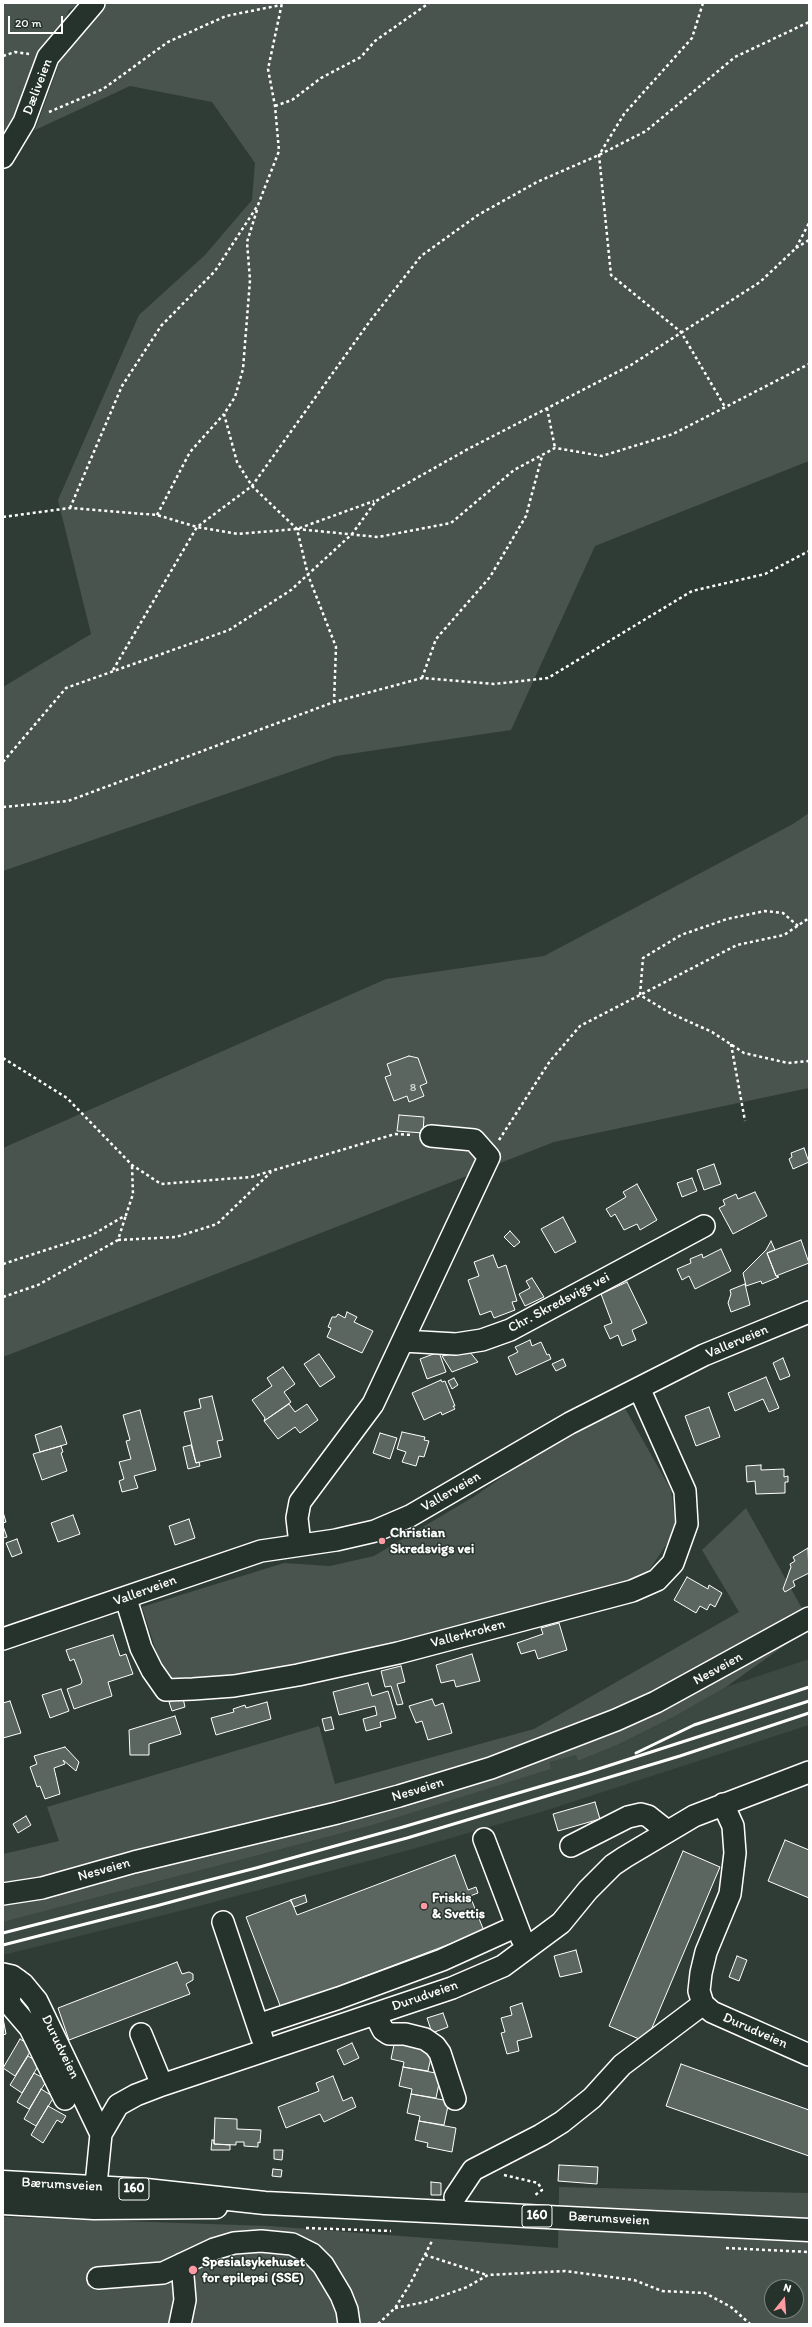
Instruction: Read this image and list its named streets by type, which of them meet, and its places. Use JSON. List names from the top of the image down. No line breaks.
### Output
{"streets":{"main road":["Bærumsveien","160"],"street":["Dæliveien","Chr. Skredsvigs vei","Vallerveien","Vallerkroken","Nesveien","Durudveien"]},"crossings":[["Vallerveien","Vallerkroken"],["Durudveien","Bærumsveien"]],"places":["Christian Skredsvigs vei","Friskis & Svettis","Spesialsykehuset for epilepsi (SSE)"],"house_numbers":["8"],"scale_bar":"20 m","north":"top"}
